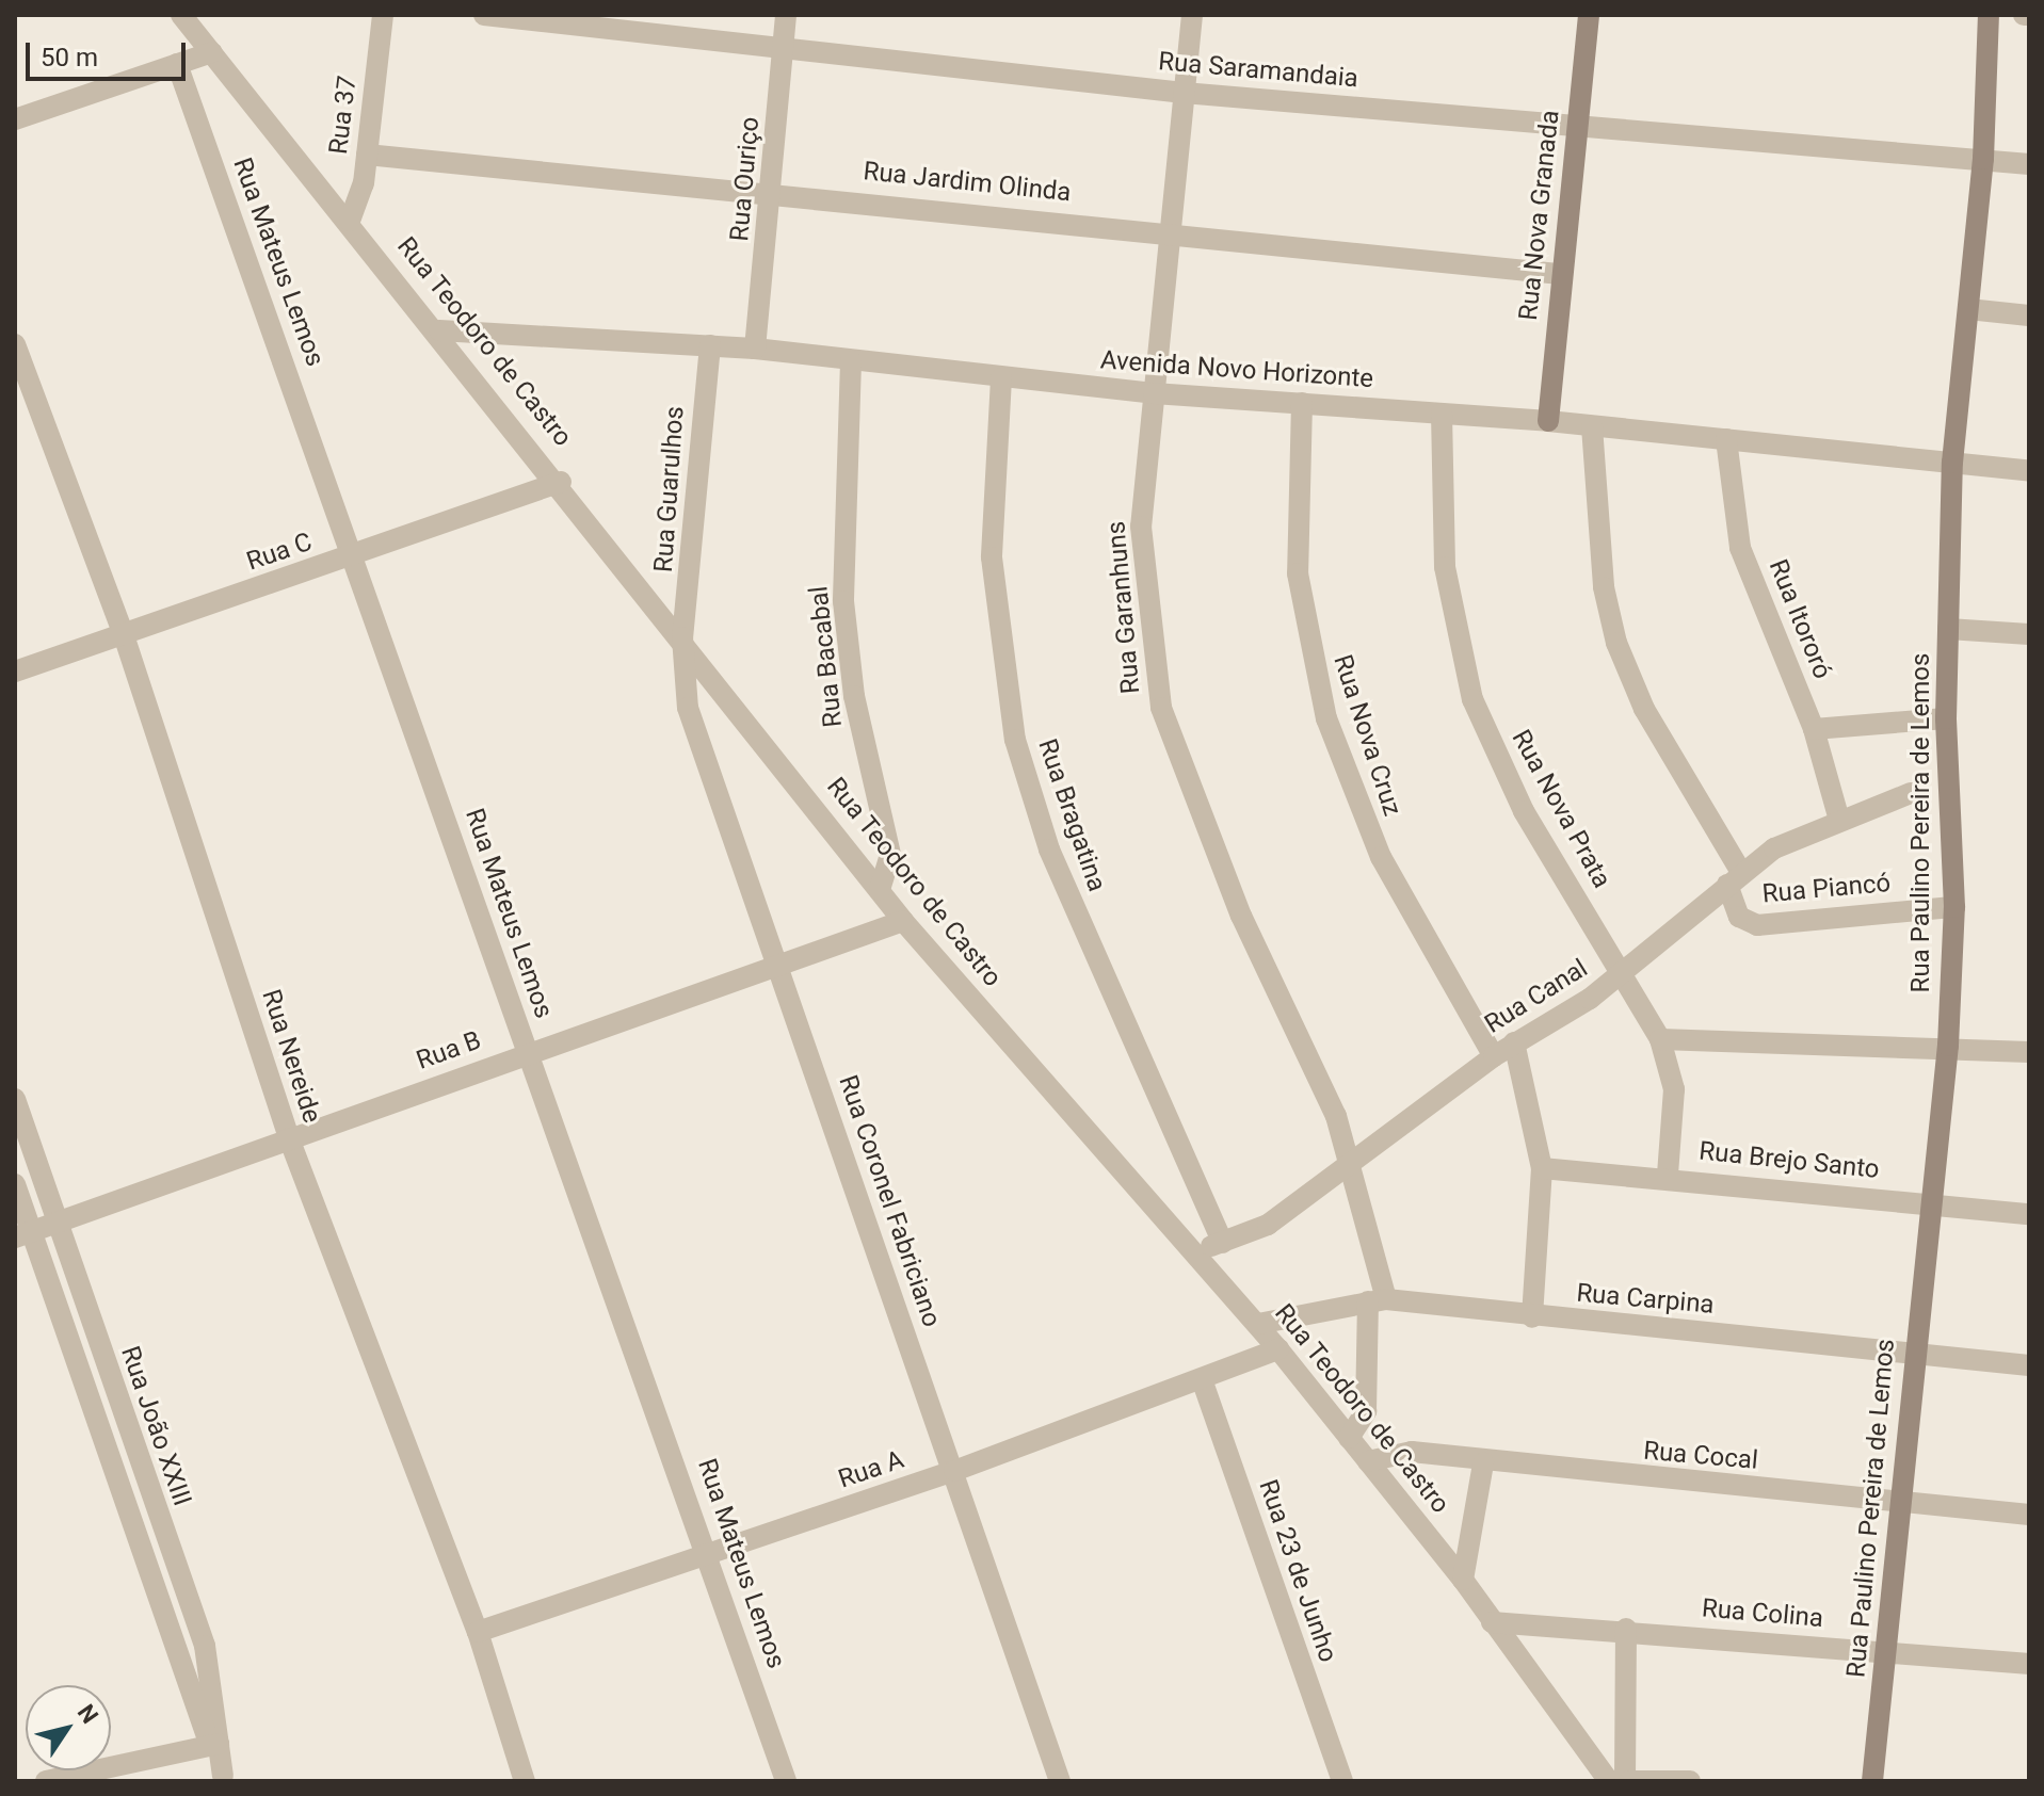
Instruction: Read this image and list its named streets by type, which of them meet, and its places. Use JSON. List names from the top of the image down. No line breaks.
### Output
{"streets":{"street":["Rua Saramandaia","Rua 37","Rua Ouriço","Rua Jardim Olinda","Rua Nova Granada","Rua Mateus Lemos","Rua Teodoro de Castro","Avenida Novo Horizonte","Rua Guarulhos","Rua C","Rua Garanhuns","Rua Itororó","Rua Bacabal","Rua Nova Cruz","Rua Nova Prata","Rua Bragatina","Rua Paulino Pereira de Lemos","Rua Piancó","Rua Canal","Rua B","Rua Nereide","Rua Brejo Santo","Rua Coronel Fabriciano","Rua Carpina","Rua João XXIII","Rua Cocal","Rua A","Rua 23 de Junho","Rua Colina"]},"crossings":[["Rua Saramandaia","Rua Ouriço"],["Rua Saramandaia","Rua Nova Granada"],["Rua Saramandaia","Rua Garanhuns"],["Rua Saramandaia","Rua Paulino Pereira de Lemos"],["Rua 37","Rua Jardim Olinda"],["Rua 37","Rua Teodoro de Castro"],["Rua Ouriço","Rua Jardim Olinda"],["Rua Ouriço","Avenida Novo Horizonte"],["Rua Jardim Olinda","Rua Nova Granada"],["Rua Jardim Olinda","Rua Garanhuns"],["Rua Nova Granada","Avenida Novo Horizonte"],["Rua Mateus Lemos","Rua C"],["Rua Mateus Lemos","Rua B"],["Rua Mateus Lemos","Rua A"],["Rua Teodoro de Castro","Avenida Novo Horizonte"],["Rua Teodoro de Castro","Rua Guarulhos"],["Rua Teodoro de Castro","Rua C"],["Rua Teodoro de Castro","Rua Garanhuns"],["Rua Teodoro de Castro","Rua Bacabal"],["Rua Teodoro de Castro","Rua Canal"],["Rua Teodoro de Castro","Rua B"],["Rua Teodoro de Castro","Rua Coronel Fabriciano"],["Rua Teodoro de Castro","Rua Carpina"],["Rua Teodoro de Castro","Rua Cocal"],["Rua Teodoro de Castro","Rua A"],["Rua Teodoro de Castro","Rua Colina"],["Avenida Novo Horizonte","Rua Guarulhos"],["Avenida Novo Horizonte","Rua Garanhuns"],["Avenida Novo Horizonte","Rua Itororó"],["Avenida Novo Horizonte","Rua Bacabal"],["Avenida Novo Horizonte","Rua Nova Cruz"],["Avenida Novo Horizonte","Rua Nova Prata"],["Avenida Novo Horizonte","Rua Bragatina"],["Avenida Novo Horizonte","Rua Paulino Pereira de Lemos"],["Rua Guarulhos","Rua Coronel Fabriciano"],["Rua C","Rua Nereide"],["Rua Garanhuns","Rua Canal"],["Rua Garanhuns","Rua Carpina"],["Rua Itororó","Rua Canal"],["Rua Nova Cruz","Rua Canal"],["Rua Nova Prata","Rua Canal"],["Rua Nova Prata","Rua Brejo Santo"],["Rua Bragatina","Rua Canal"],["Rua Paulino Pereira de Lemos","Rua Piancó"],["Rua Paulino Pereira de Lemos","Rua Brejo Santo"],["Rua Paulino Pereira de Lemos","Rua Carpina"],["Rua Paulino Pereira de Lemos","Rua Cocal"],["Rua Paulino Pereira de Lemos","Rua Colina"],["Rua Piancó","Rua Canal"],["Rua B","Rua Nereide"],["Rua B","Rua Coronel Fabriciano"],["Rua B","Rua João XXIII"],["Rua Nereide","Rua A"],["Rua Coronel Fabriciano","Rua A"],["Rua A","Rua 23 de Junho"]],"scale_bar":"50 m","north":"top right"}
